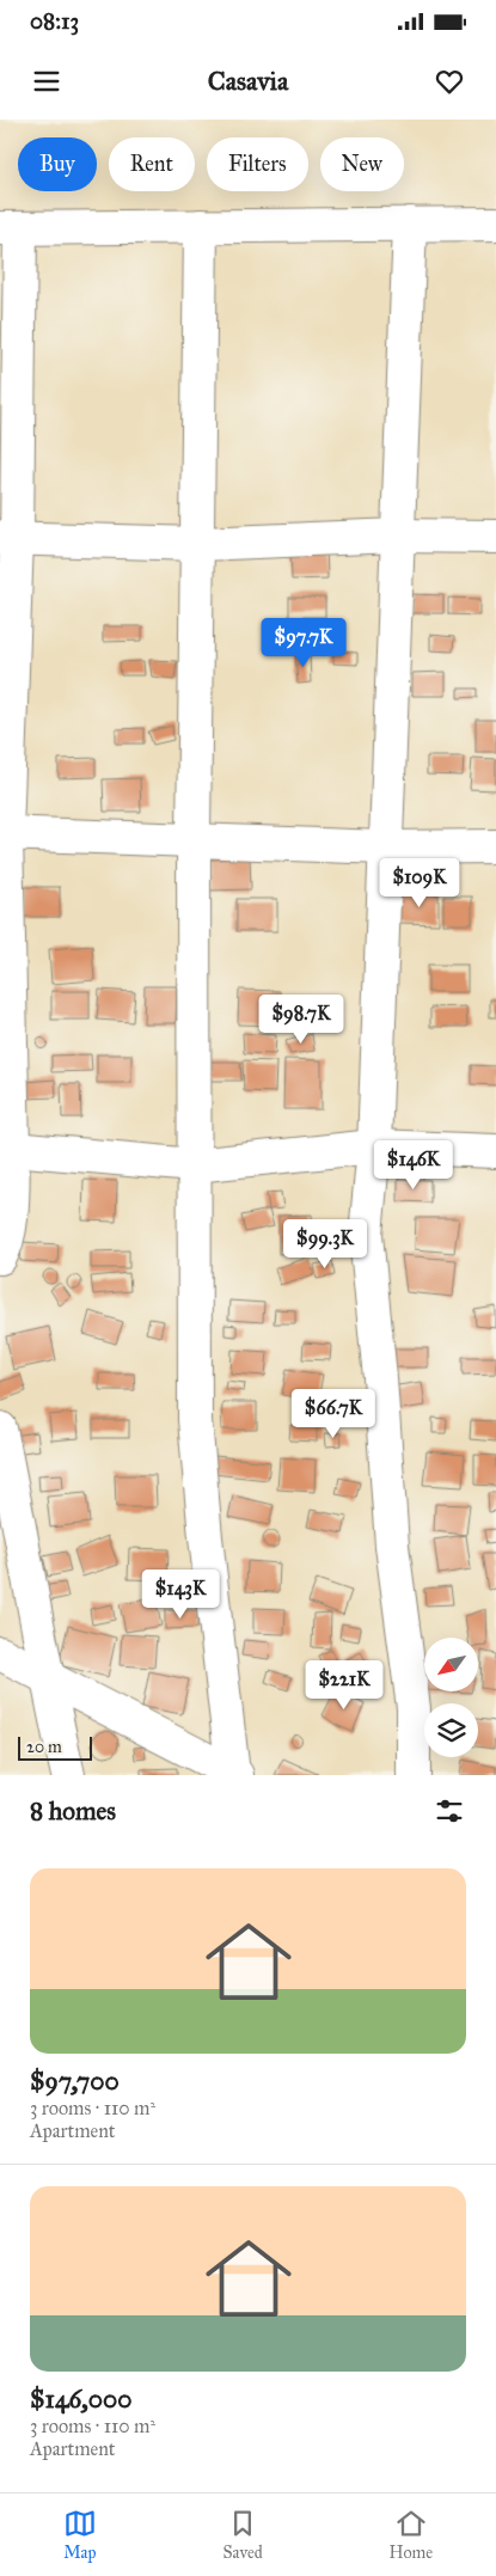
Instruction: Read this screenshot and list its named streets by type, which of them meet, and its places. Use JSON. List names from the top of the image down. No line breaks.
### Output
{"scale_bar":"20 m","north":"bottom left","page":{"status":"08:13","header":"Casavia","chip":["Buy","Rent","Filters","New"],"price":["$97.7K","$109K","$98.7K","$146K","$99.3K","$66.7K","$143K","$221K"],"scale":"20 m","heading":"8 homes","list":[{"name":"$97,700","note":"3 rooms · 110 m² · Apartment"},{"name":"$146,000","note":"3 rooms · 110 m² · Apartment"}],"tabs":["Map","Saved","Home"]}}
